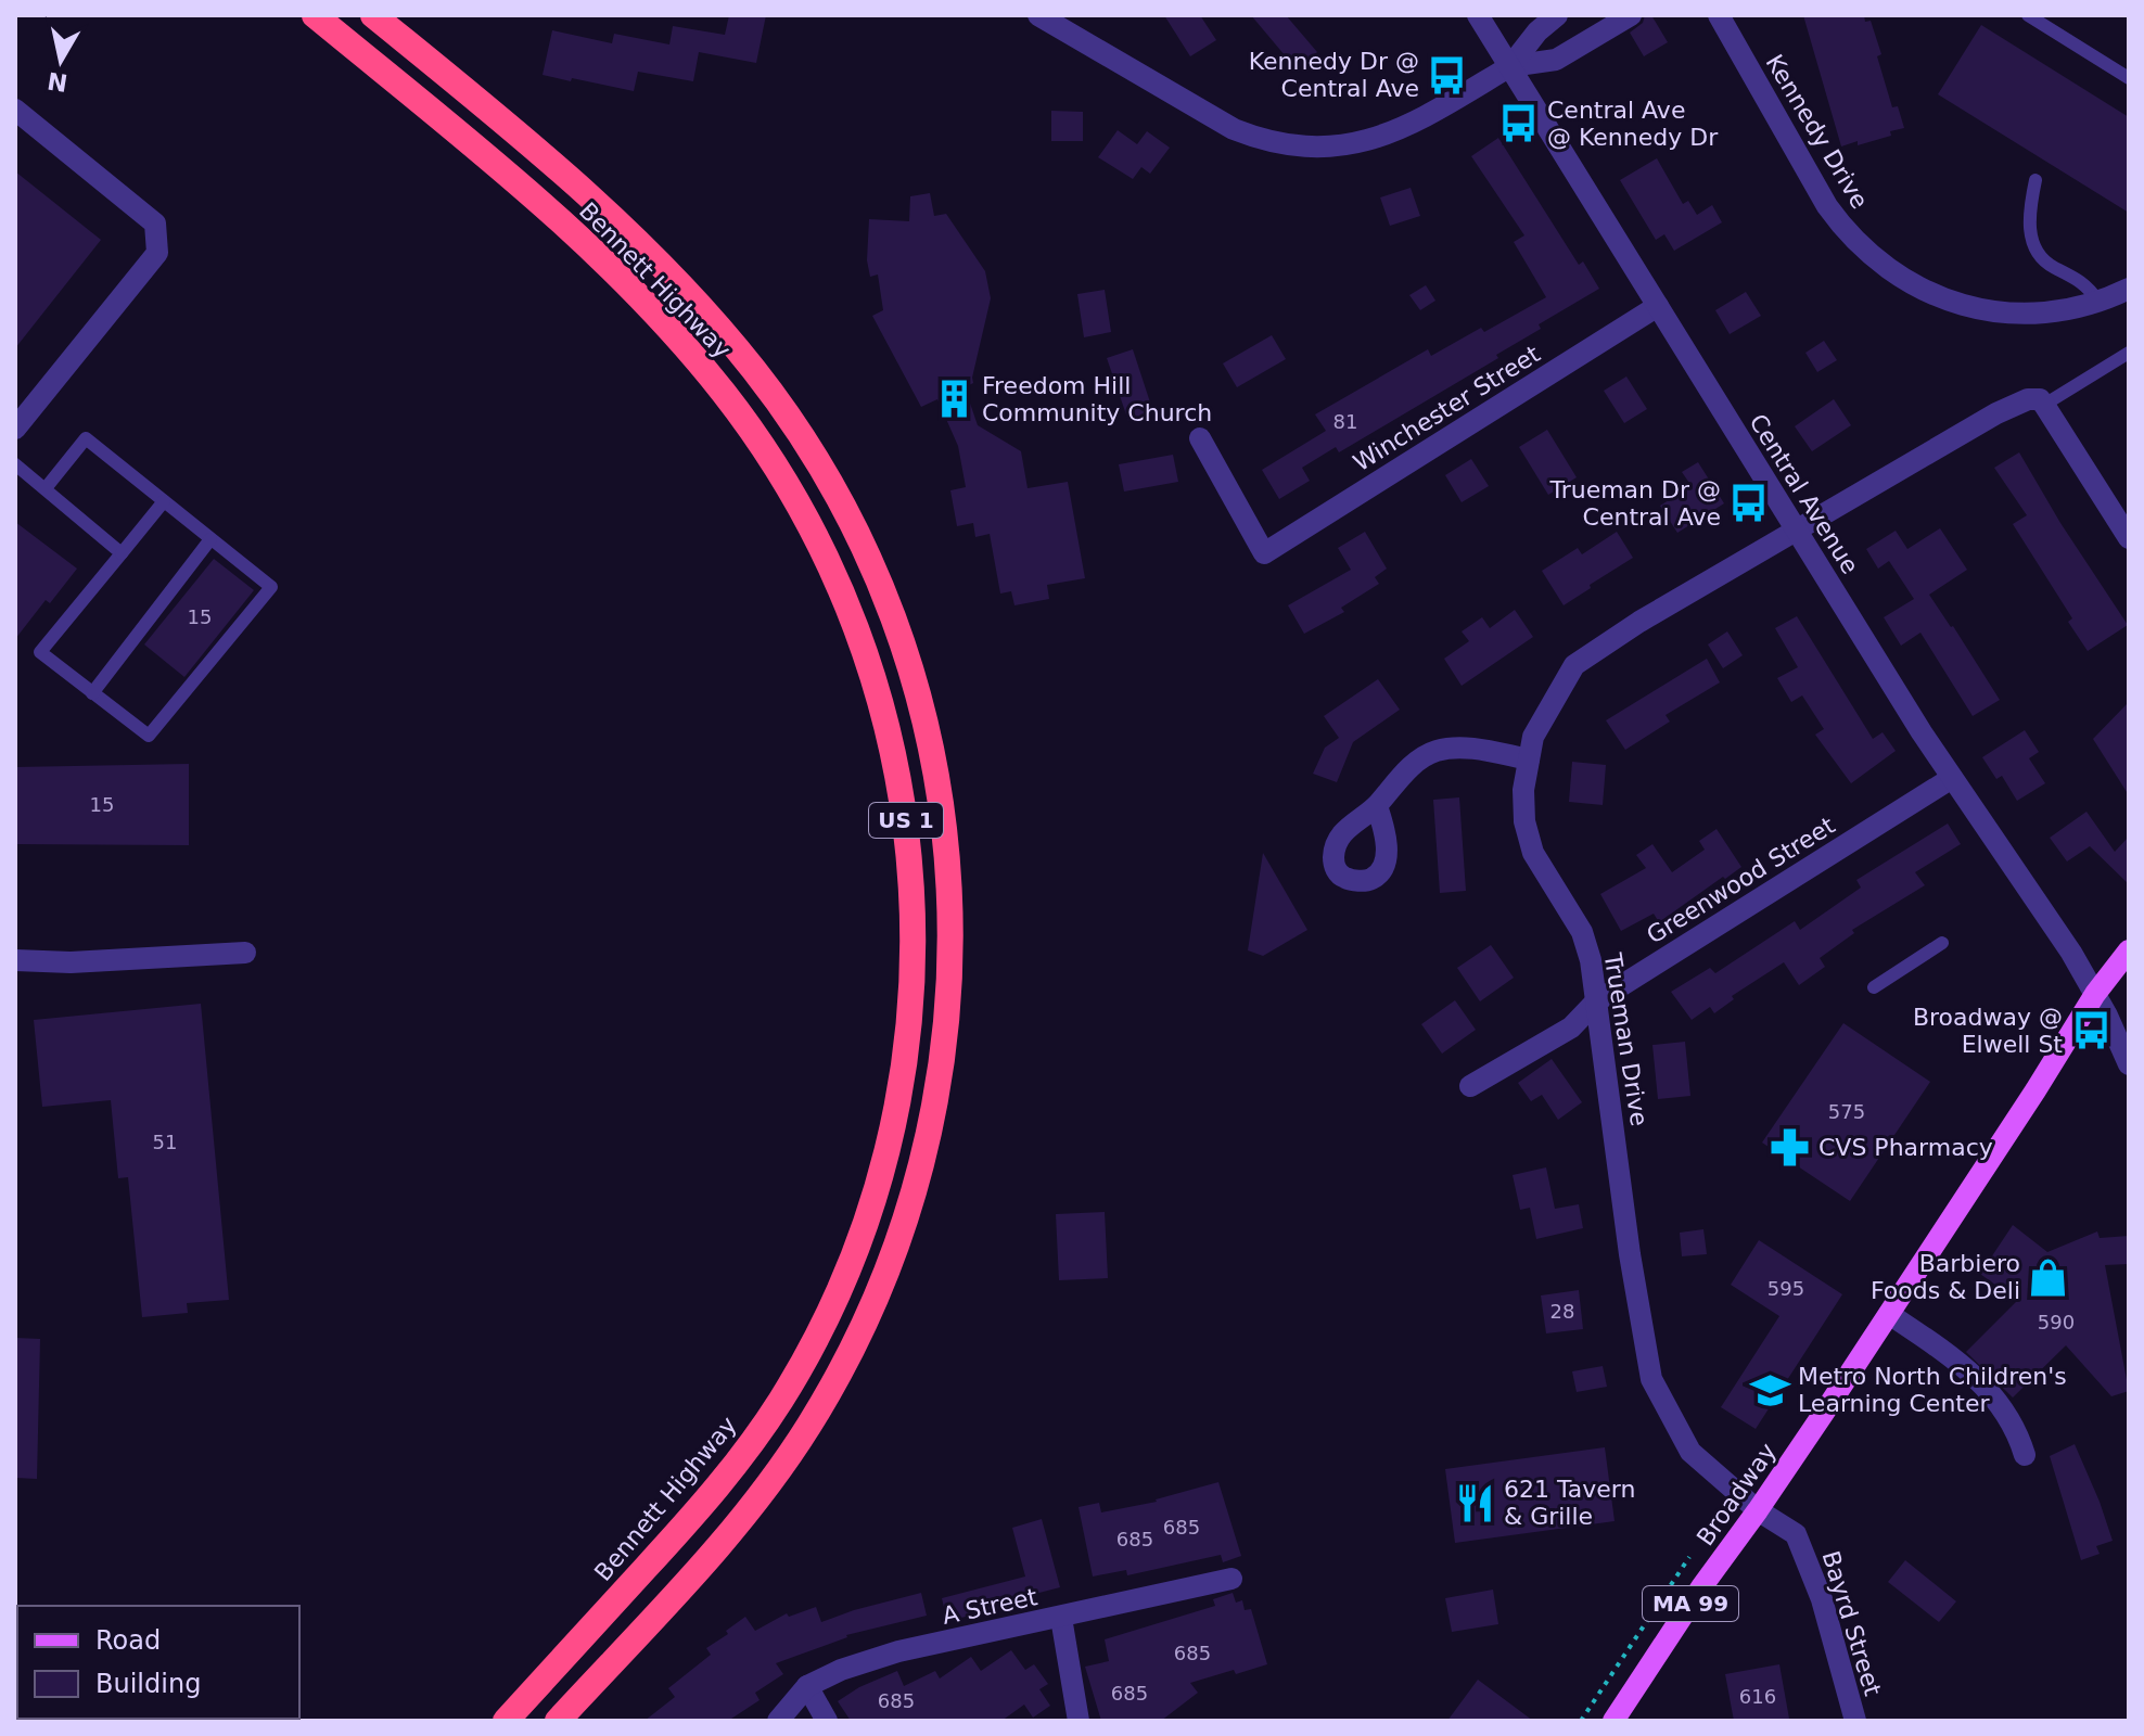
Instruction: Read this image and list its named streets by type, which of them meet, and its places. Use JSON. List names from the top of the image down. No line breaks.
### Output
{"streets":{"highway":["Bennett Highway","US 1"],"main road":["Broadway","MA 99"],"street":["Kennedy Drive","Winchester Street","Central Avenue","Greenwood Street","Trueman Drive","A Street","Bayrd Street"]},"crossings":[["Winchester Street","Central Avenue"],["Central Avenue","Greenwood Street"],["Central Avenue","Trueman Drive"],["Central Avenue","Broadway"],["Greenwood Street","Trueman Drive"],["Trueman Drive","Broadway"],["Trueman Drive","Bayrd Street"],["Broadway","Bayrd Street"]],"places":{"bus stop":["Kennedy Dr @ Central Ave","Central Ave @ Kennedy Dr","Trueman Dr @ Central Ave","Broadway @ Elwell St"],"building":["Freedom Hill Community Church"],"pharmacy":["CVS Pharmacy"],"shop":["Barbiero Foods & Deli"],"school or university":["Metro North Children's Learning Center"],"restaurant":["621 Tavern & Grille"]},"house_numbers":["81","15","15","575","51","595","28","590","685","685","685","685","616","685"],"legend":["Road","Building"],"north":"bottom"}
